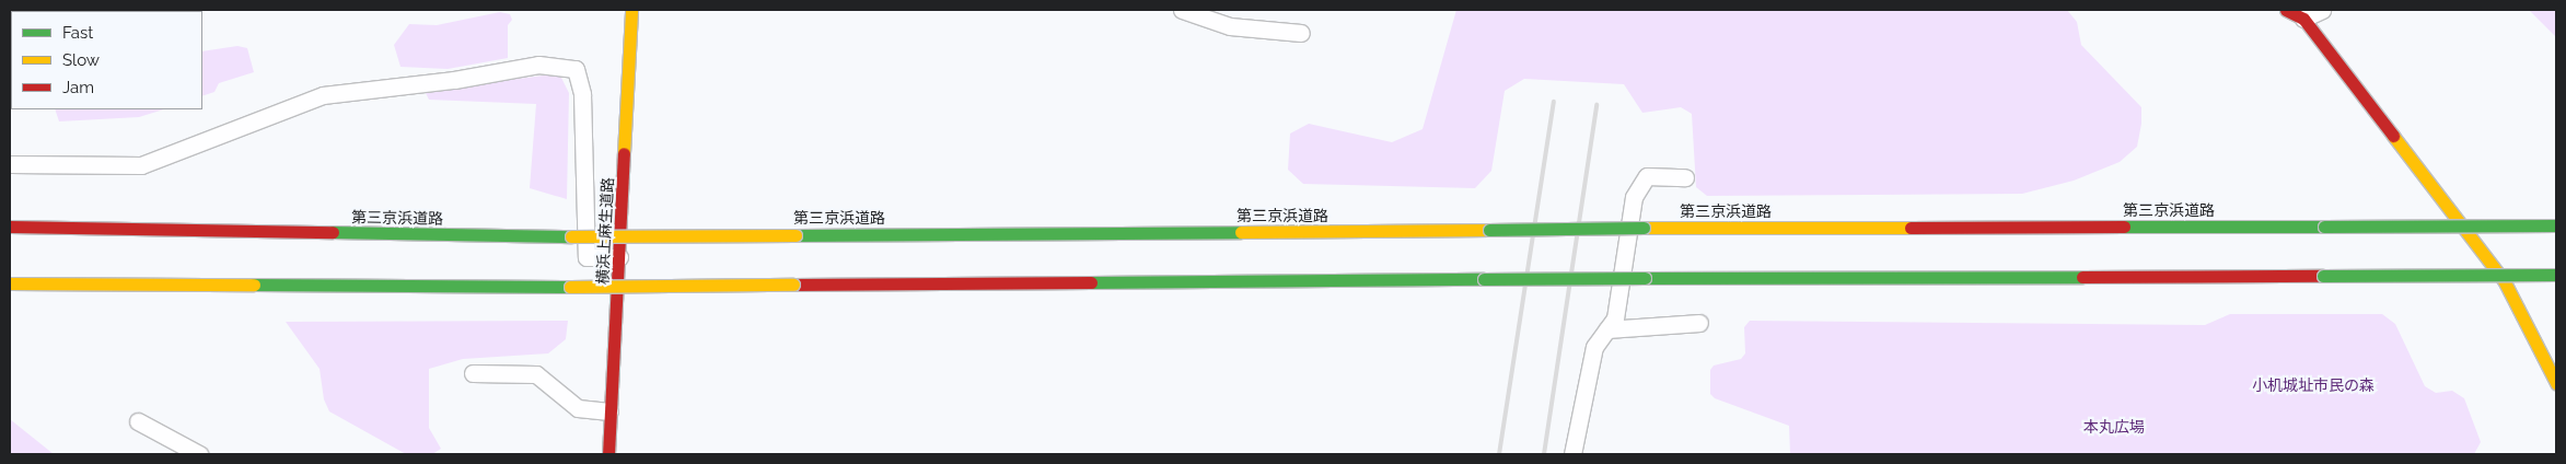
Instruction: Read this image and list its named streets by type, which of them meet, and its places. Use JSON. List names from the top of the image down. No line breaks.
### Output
{"streets":{"main road":["第三京浜道路","横浜上麻生道路"]},"parks":["小机城址市民の森","本丸広場"],"legend":["Fast","Slow","Jam"]}
